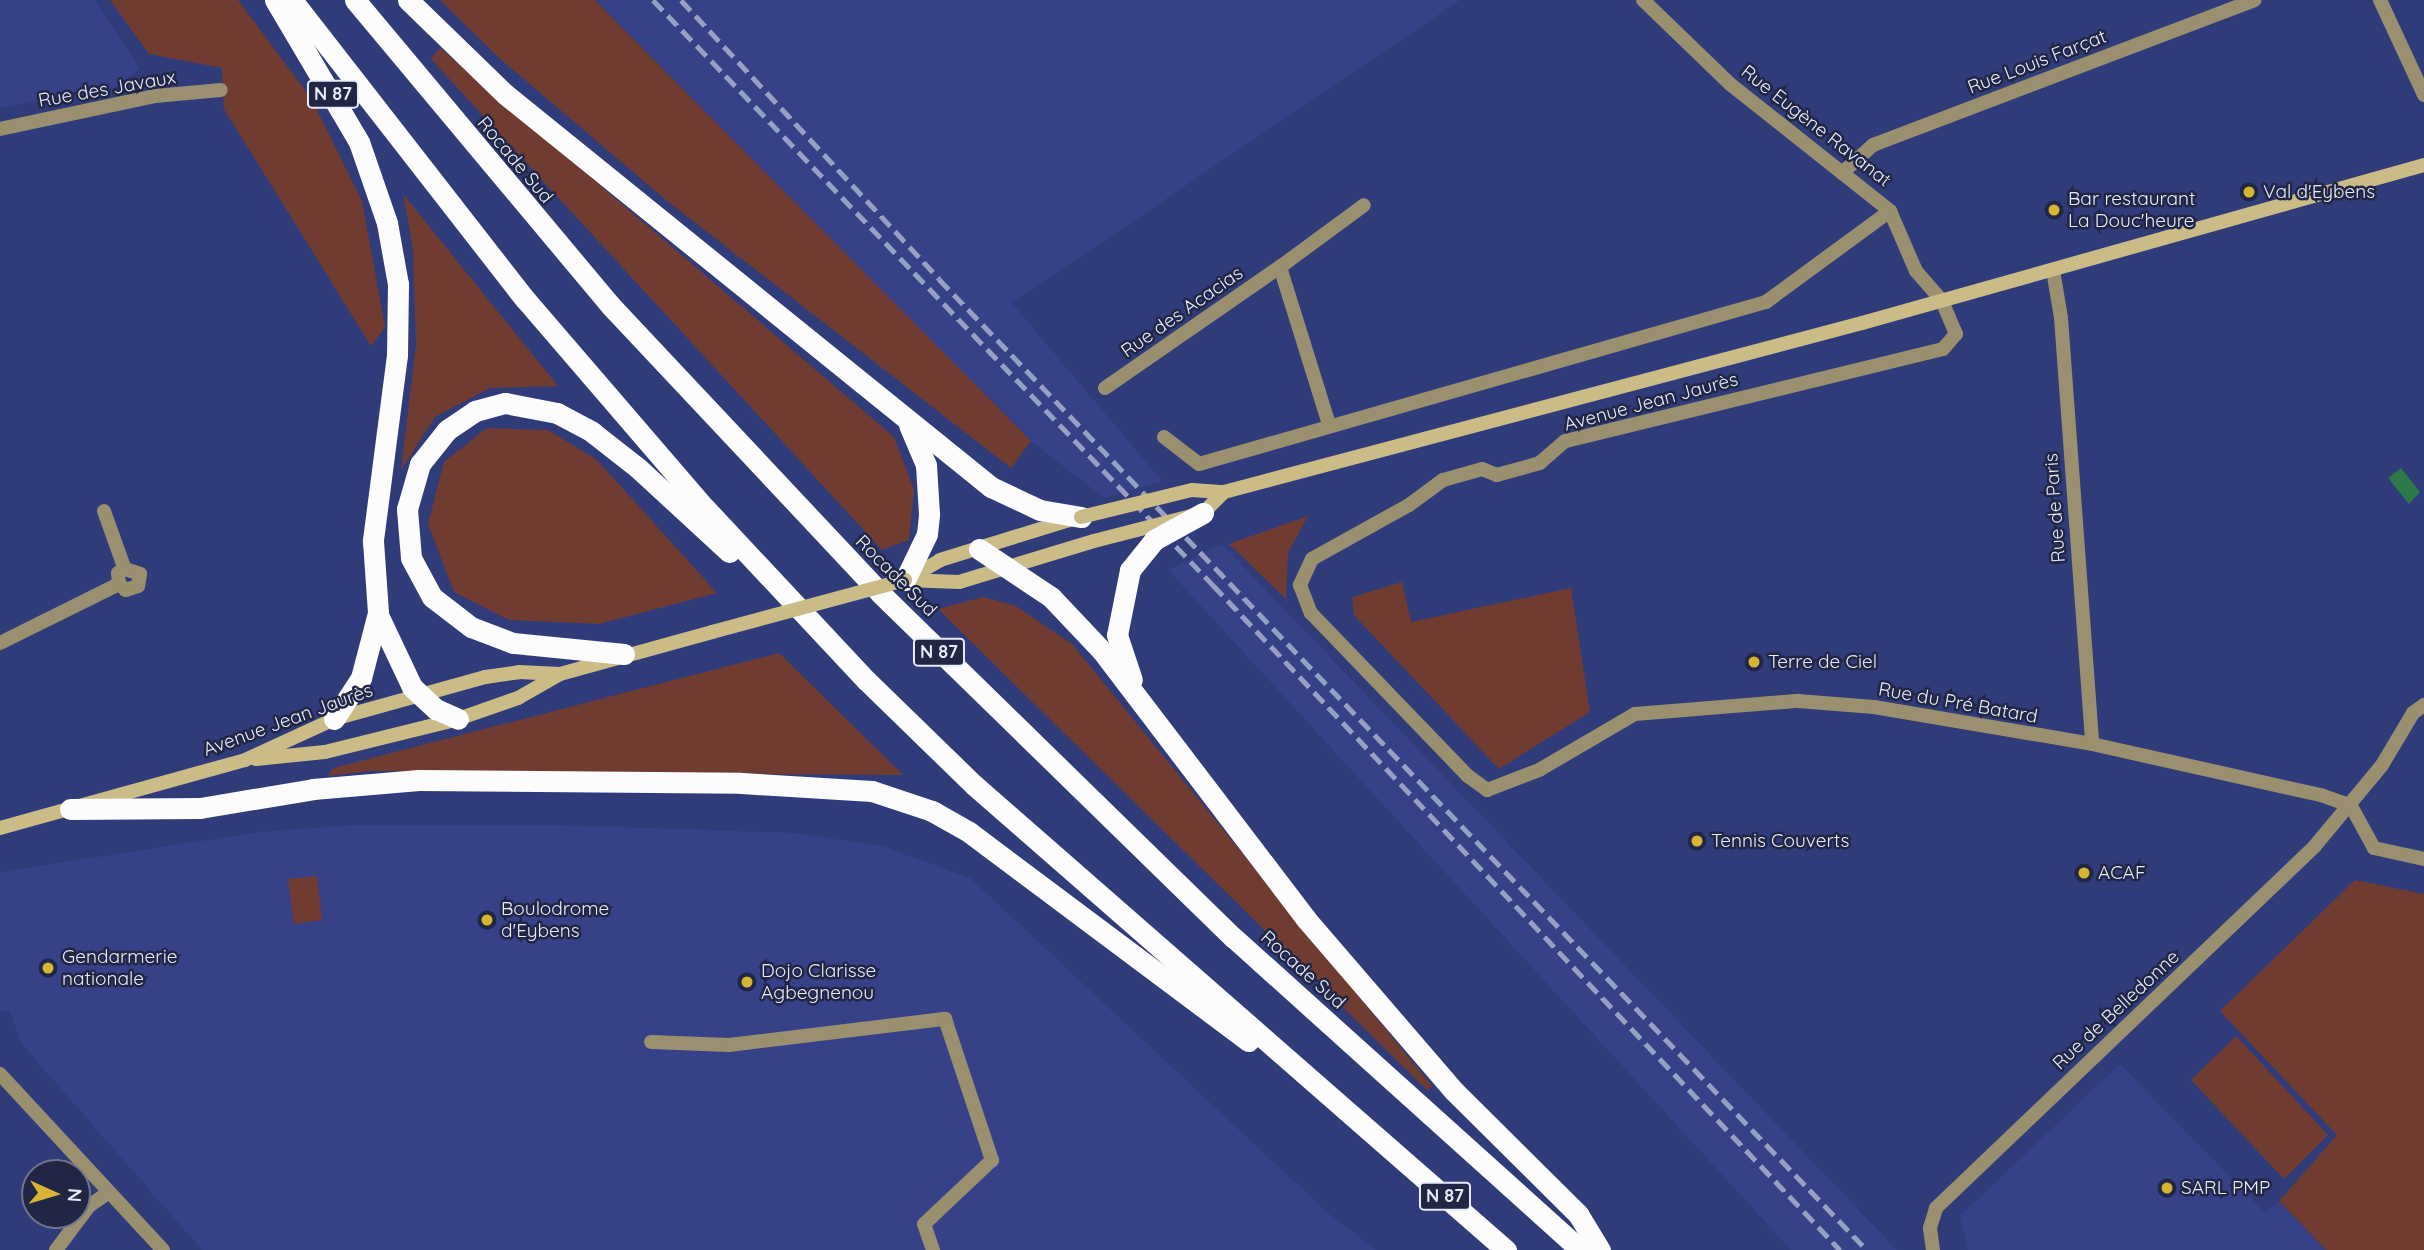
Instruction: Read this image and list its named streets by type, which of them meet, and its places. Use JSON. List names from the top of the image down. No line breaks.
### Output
{"streets":{"highway":["N 87","Rocade Sud"],"main road":["Avenue Jean Jaurès"],"street":["Rue Louis Farçat","Rue des Javaux","Rue Eugène Ravanat","Rue des Acacias","Rue de Paris","Rue du Pré Batard","Rue de Belledonne"]},"crossings":[["Rue Louis Farçat","Rue Eugène Ravanat"],["Rue Eugène Ravanat","Avenue Jean Jaurès"],["Avenue Jean Jaurès","Rue de Paris"],["Avenue Jean Jaurès","Rue du Pré Batard"],["Rue de Paris","Rue du Pré Batard"],["Rue du Pré Batard","Rue de Belledonne"]],"places":["Val d'Eybens","Bar restaurant La Douc'heure","Terre de Ciel","Tennis Couverts","ACAF","Boulodrome d'Eybens","Gendarmerie nationale","Dojo Clarisse Agbegnenou","SARL PMP"],"north":"right"}
